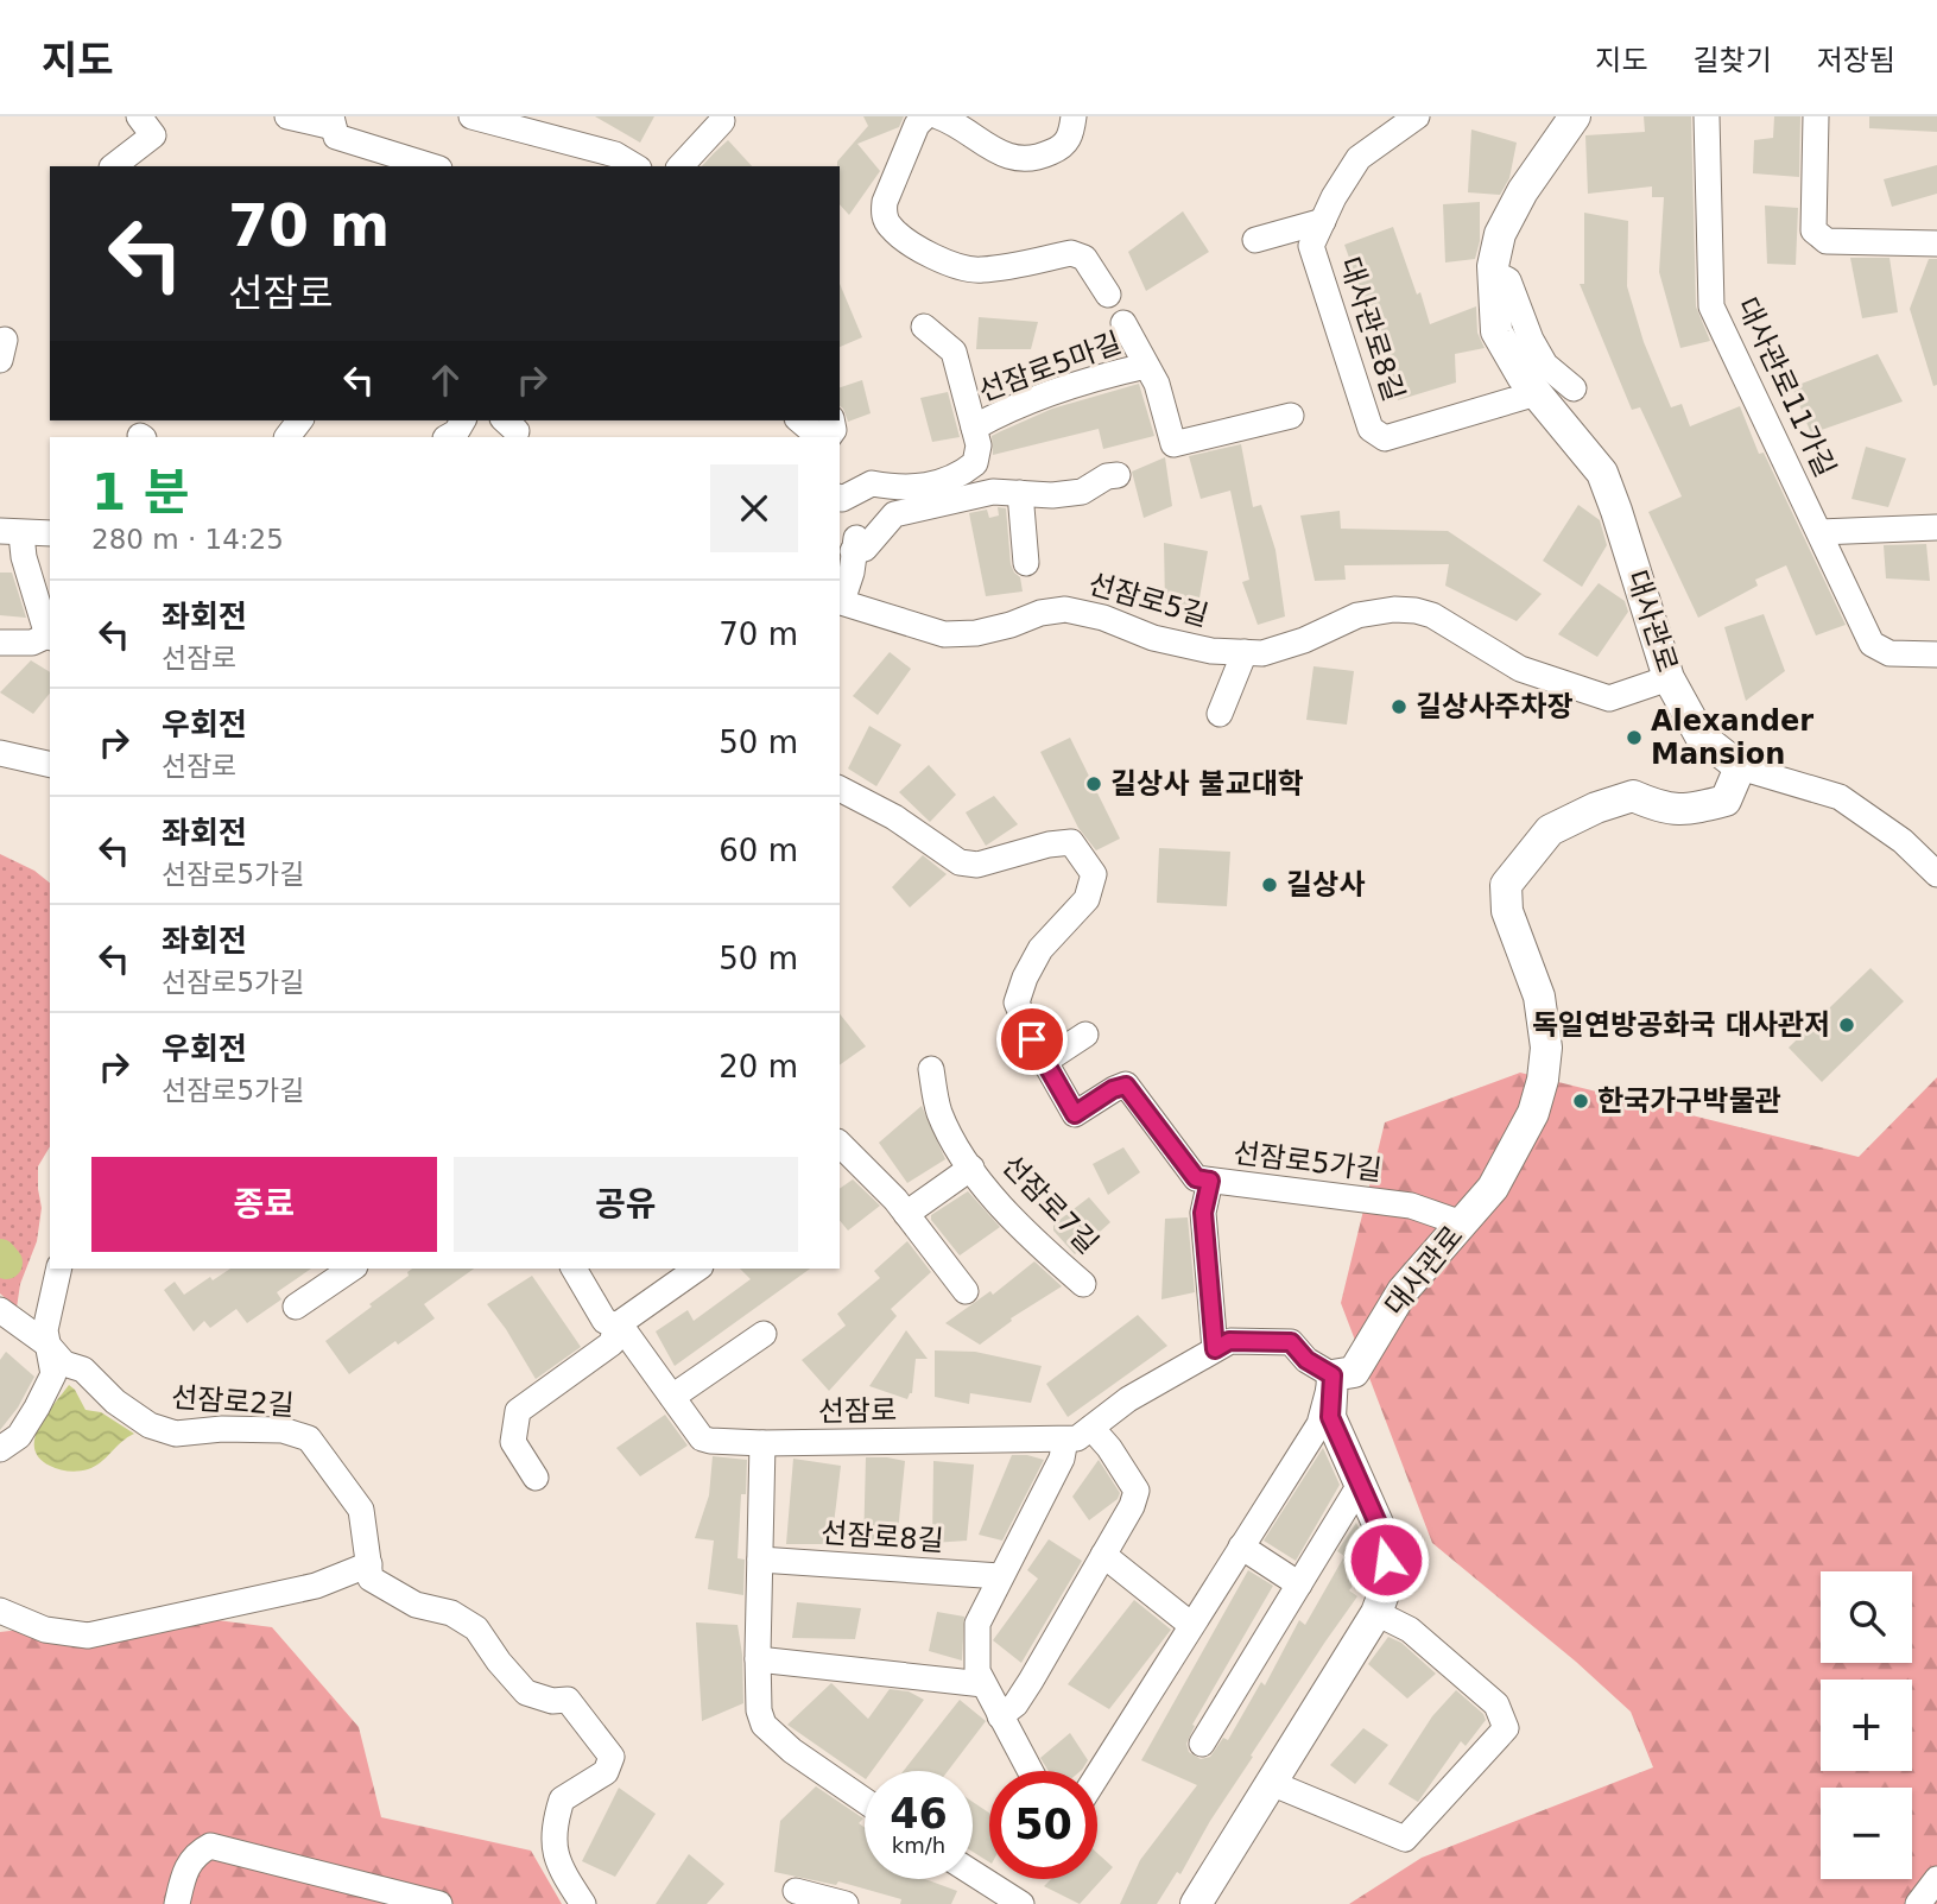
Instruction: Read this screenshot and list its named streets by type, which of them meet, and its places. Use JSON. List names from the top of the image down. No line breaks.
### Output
{"streets":{"main road":["대사관로"],"street":["대사관로8길","선잠로5마길","대사관로11가길","선잠로5길","선잠로5가길","선잠로7길","선잠로2길","선잠로","선잠로8길"]},"crossings":[["대사관로8길","대사관로"],["선잠로5길","대사관로"],["대사관로","선잠로5가길"],["대사관로","선잠로"]],"places":["길상사주차장","Alexander Mansion","길상사 불교대학","길상사","독일연방공화국 대사관저","한국가구박물관"],"page":{"header":"지도","nav":["지도","길찾기","저장됨"],"turn":["70 m","선잠로"],"heading":["1 분","280 m · 14:25"],"list":[{"name":"좌회전","note":"선잠로","value":"70 m"},{"name":"우회전","note":"선잠로","value":"50 m"},{"name":"좌회전","note":"선잠로5가길","value":"60 m"},{"name":"좌회전","note":"선잠로5가길","value":"50 m"},{"name":"우회전","note":"선잠로5가길","value":"20 m"}],"buttons":["종료","공유"],"map_buttons":["+","−"],"speed":"46 km/h","limit":"50"}}
